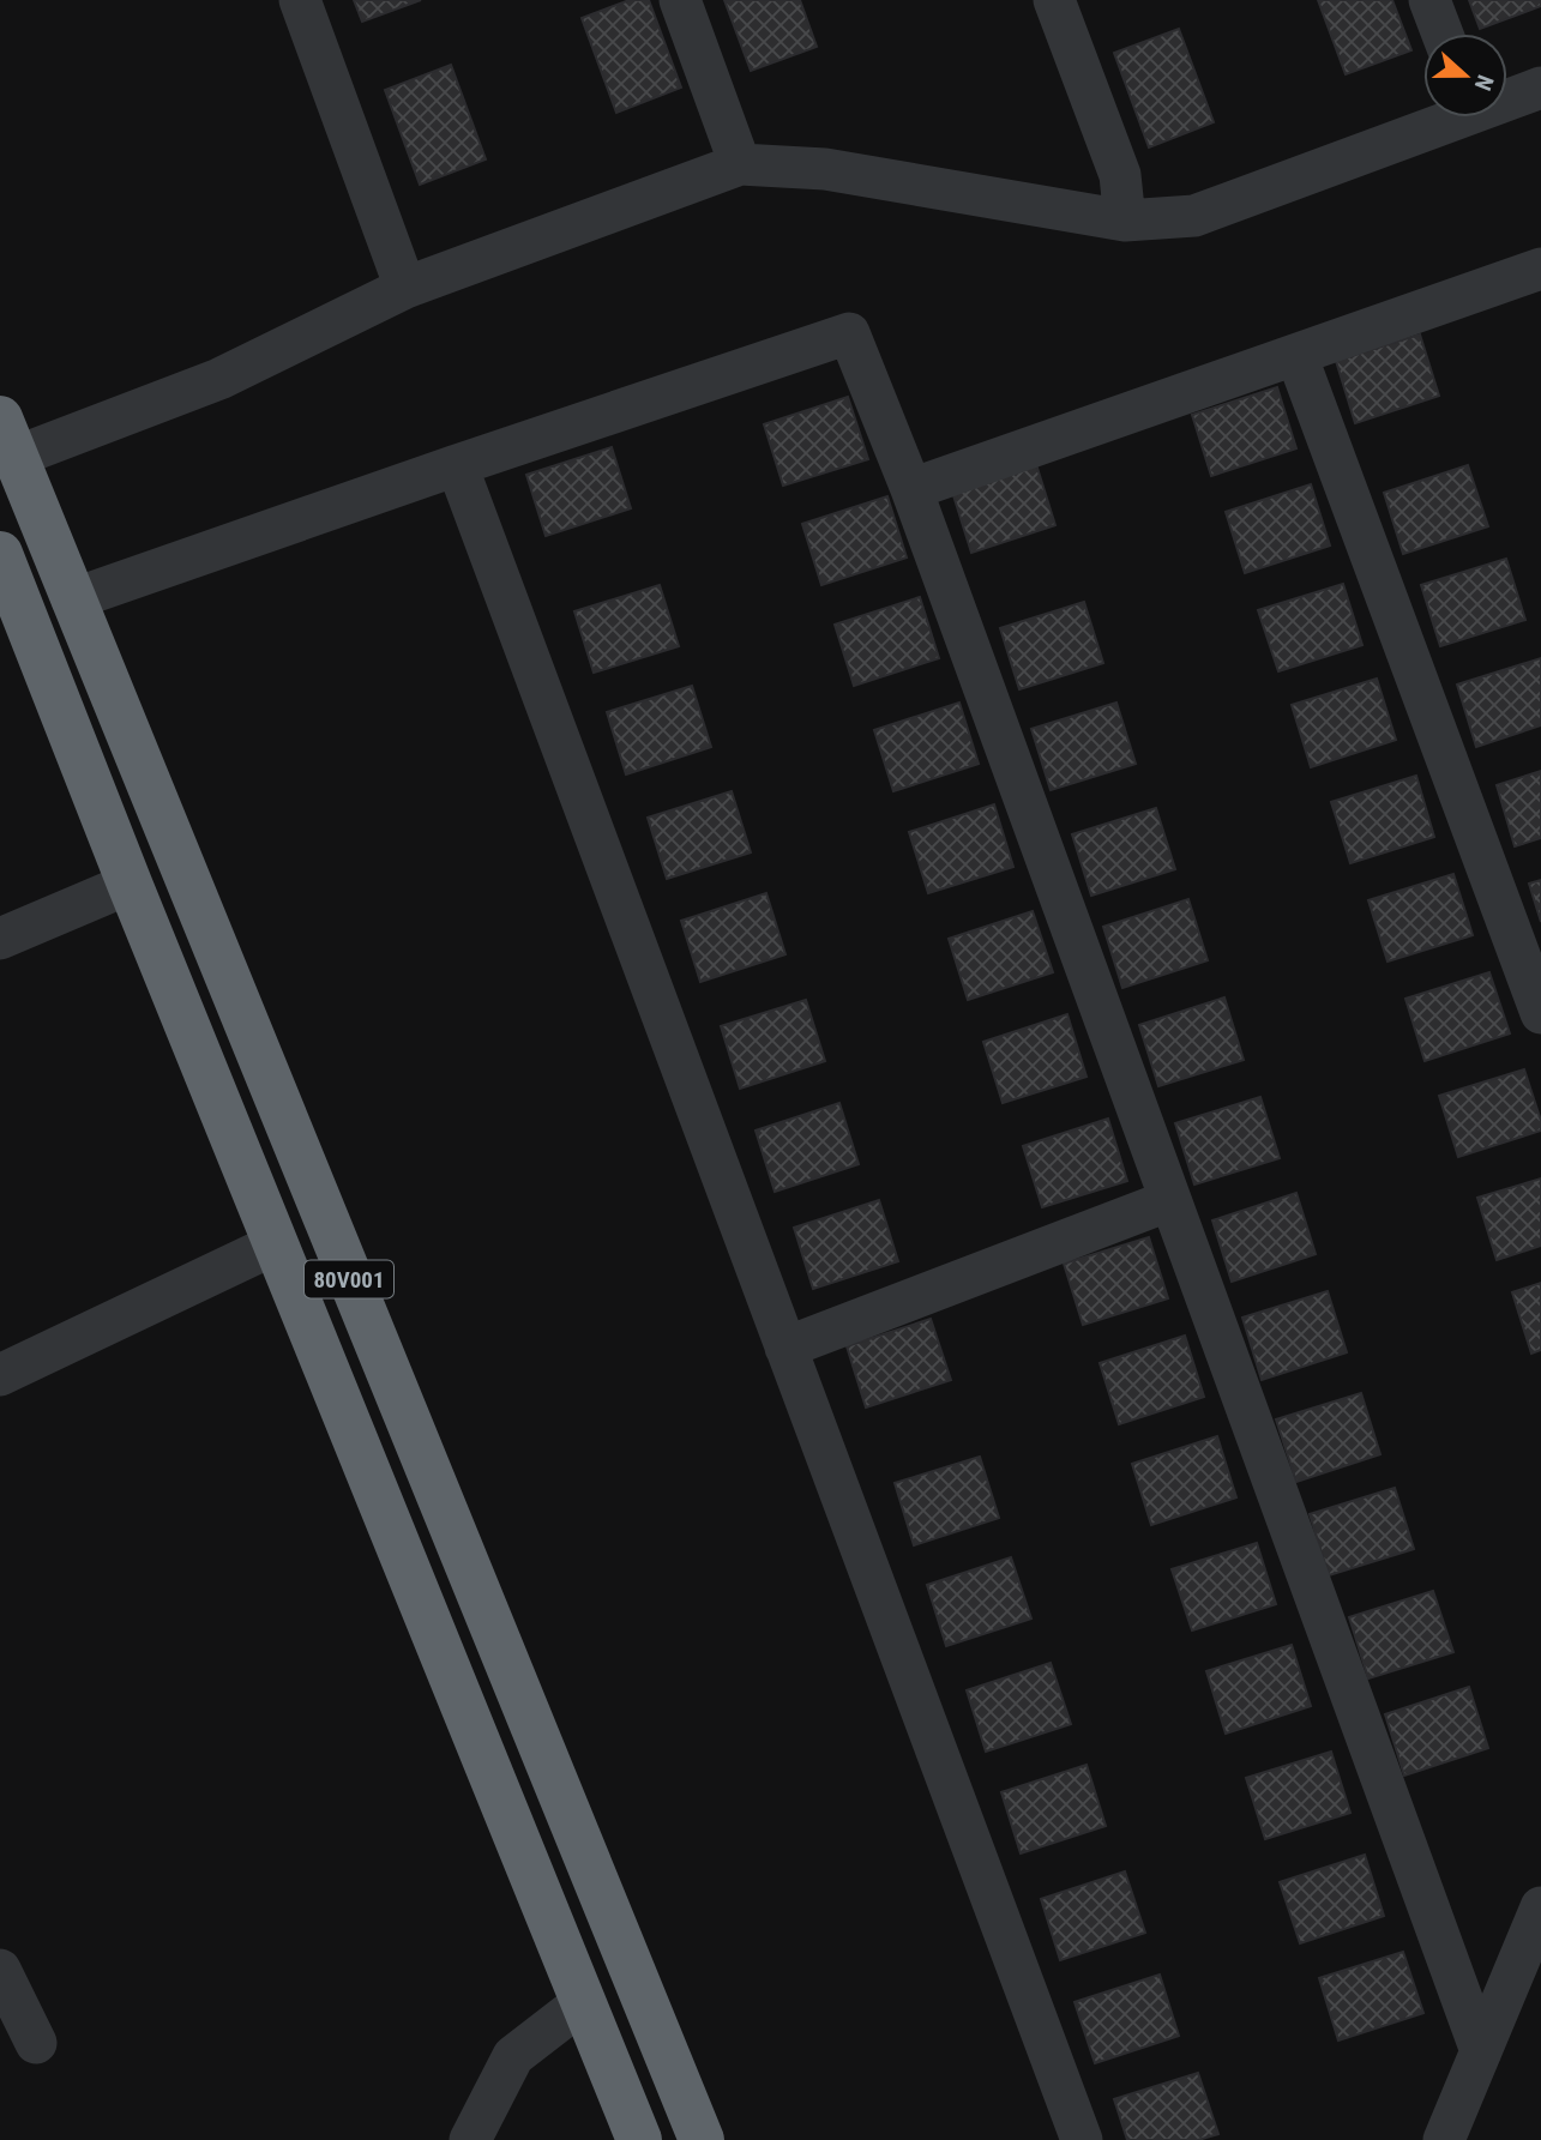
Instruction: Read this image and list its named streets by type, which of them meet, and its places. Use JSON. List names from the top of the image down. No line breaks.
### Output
{"streets":{"highway":["80V001"]},"north":"right"}
